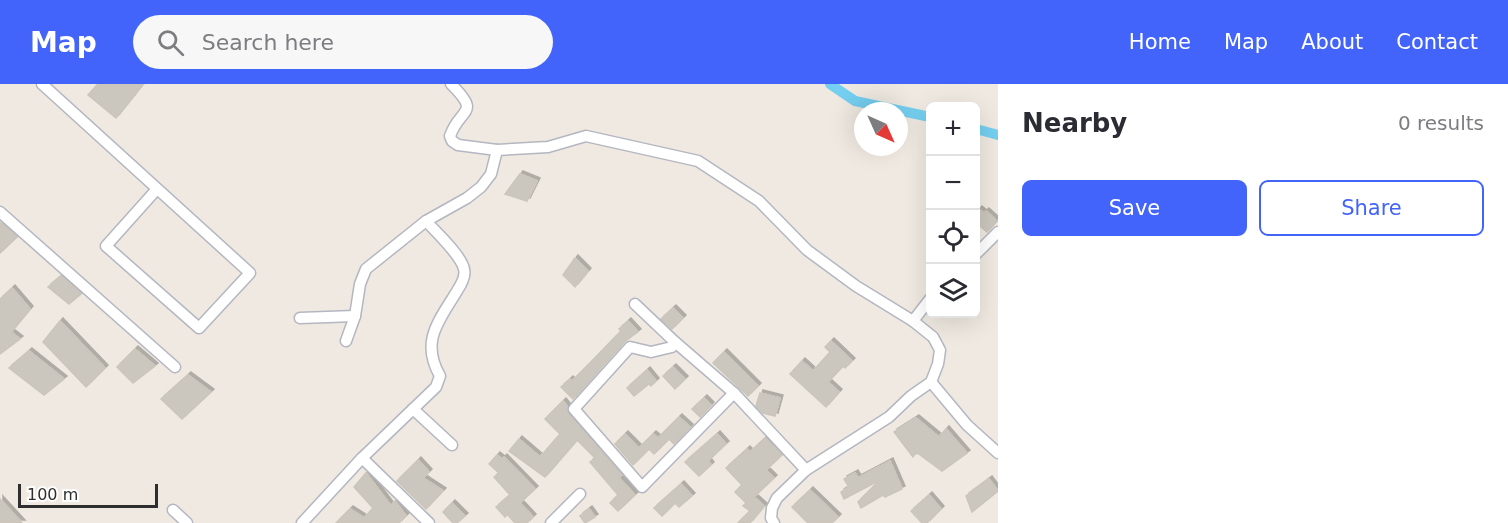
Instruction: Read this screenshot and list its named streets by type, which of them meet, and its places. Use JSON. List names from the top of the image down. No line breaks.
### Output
{"scale_bar":"100 m","north":"bottom right","page":{"header":"Map","search":"Search here","nav":["Home","Map","About","Contact"],"heading":["Nearby","0 results"],"map_buttons":["+","−"],"buttons":["Save","Share"],"scale":"100 m"}}
